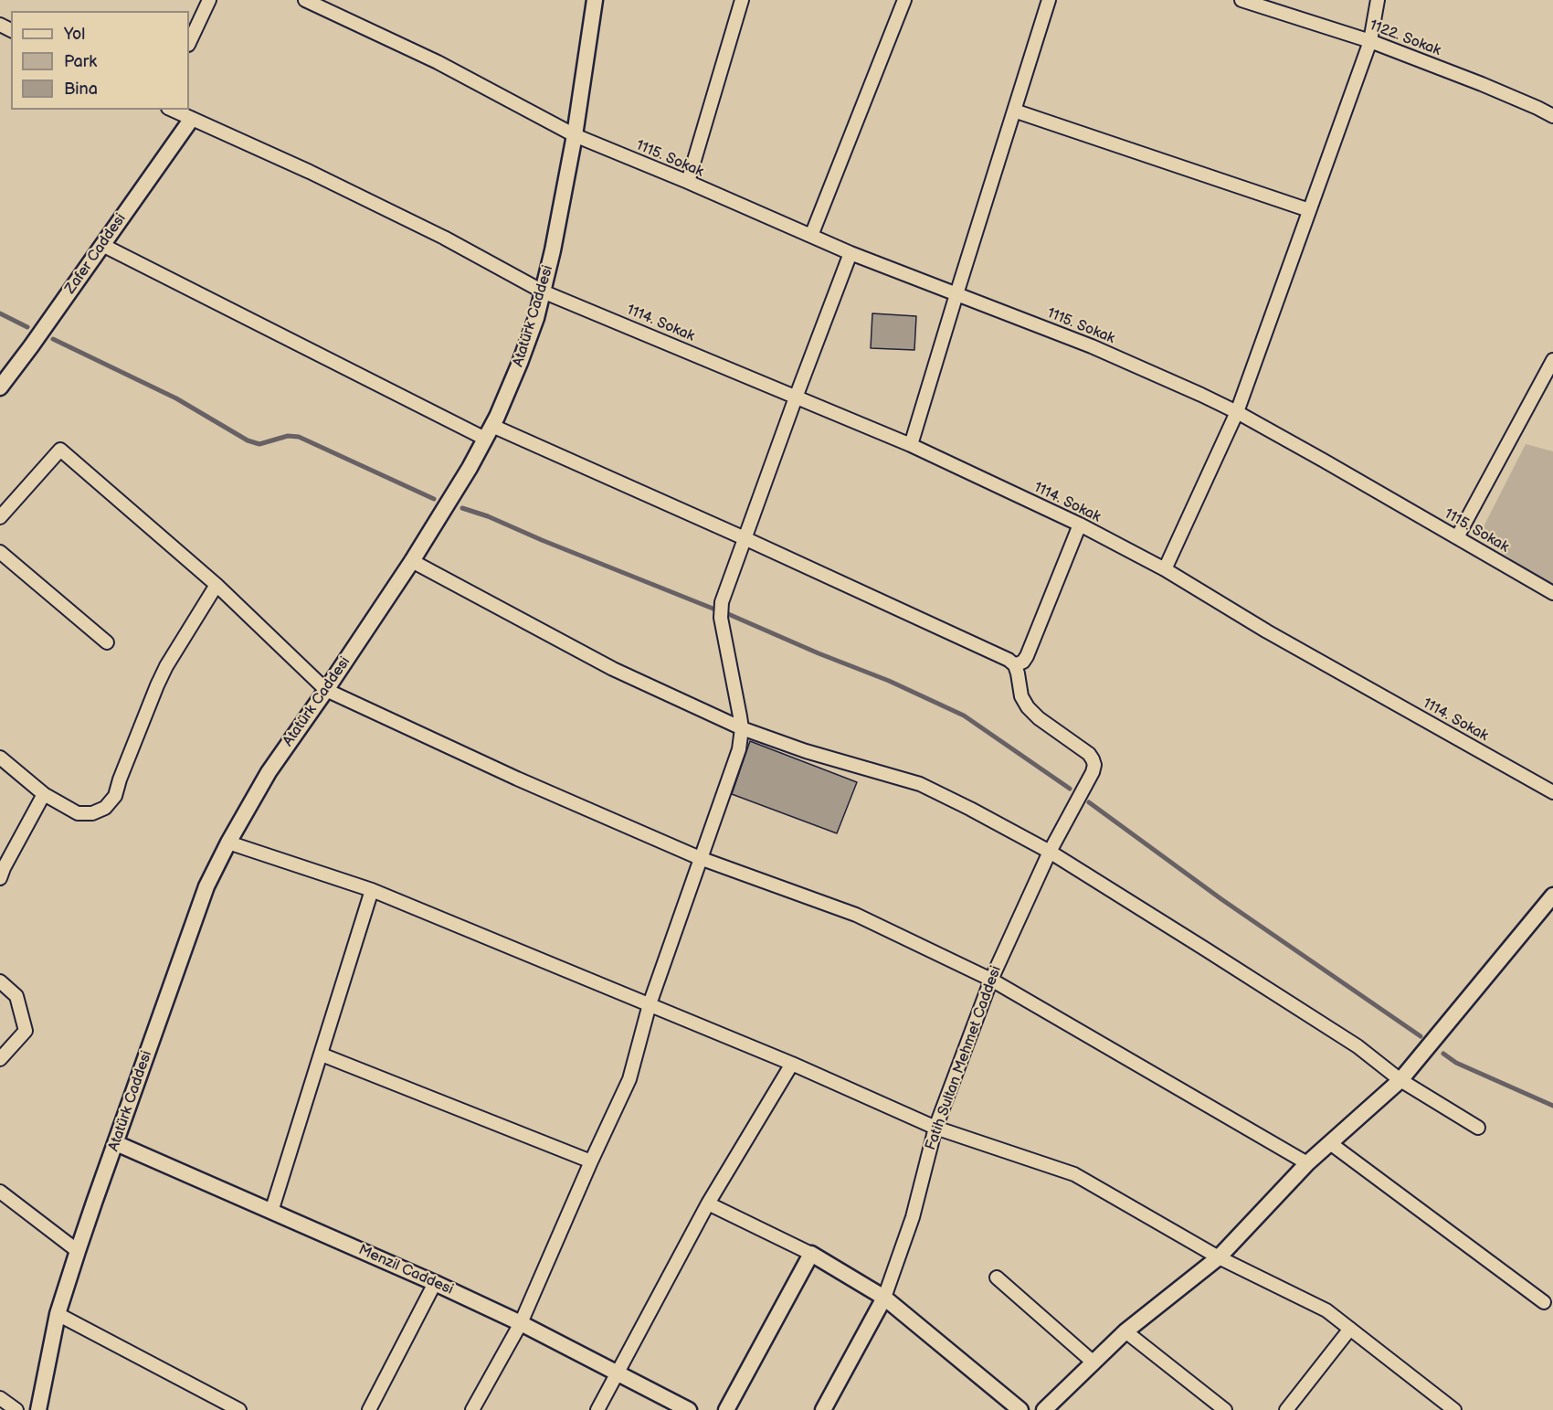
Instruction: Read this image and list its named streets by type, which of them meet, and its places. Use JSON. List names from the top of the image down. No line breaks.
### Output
{"streets":{"street":["1122. Sokak","1115. Sokak","Zafer Caddesi","Atatürk Caddesi","1114. Sokak","Fatih Sultan Mehmet Caddesi","Menzil Caddesi"]},"crossings":[["1115. Sokak","Atatürk Caddesi"],["Zafer Caddesi","1114. Sokak"],["Atatürk Caddesi","1114. Sokak"],["Atatürk Caddesi","Menzil Caddesi"]],"legend":["Yol","Park","Bina"]}
